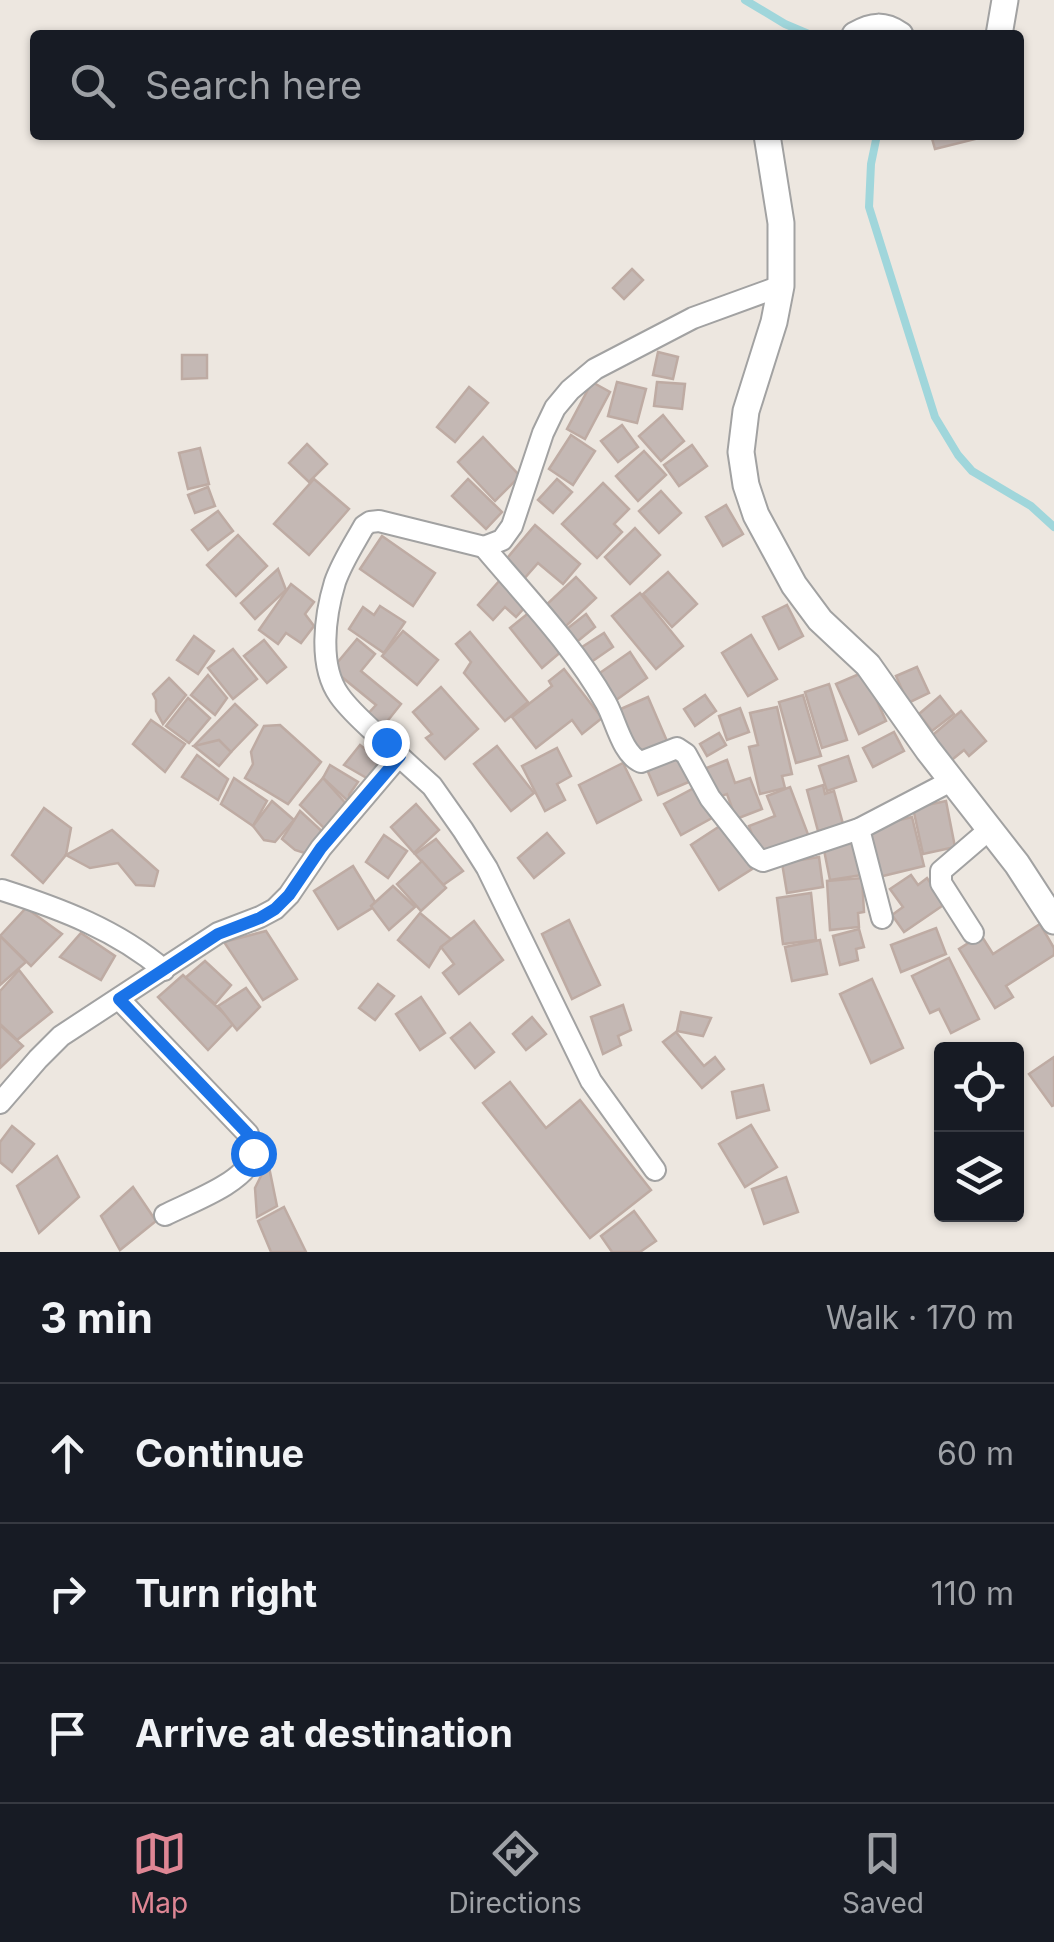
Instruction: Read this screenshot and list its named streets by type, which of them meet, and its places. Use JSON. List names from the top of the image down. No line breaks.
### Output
{"page":{"search":"Search here","heading":["3 min","Walk · 170 m"],"list":[["Continue","60 m"],["Turn right","110 m"],"Arrive at destination"],"nav":["Map","Directions","Saved"]}}
